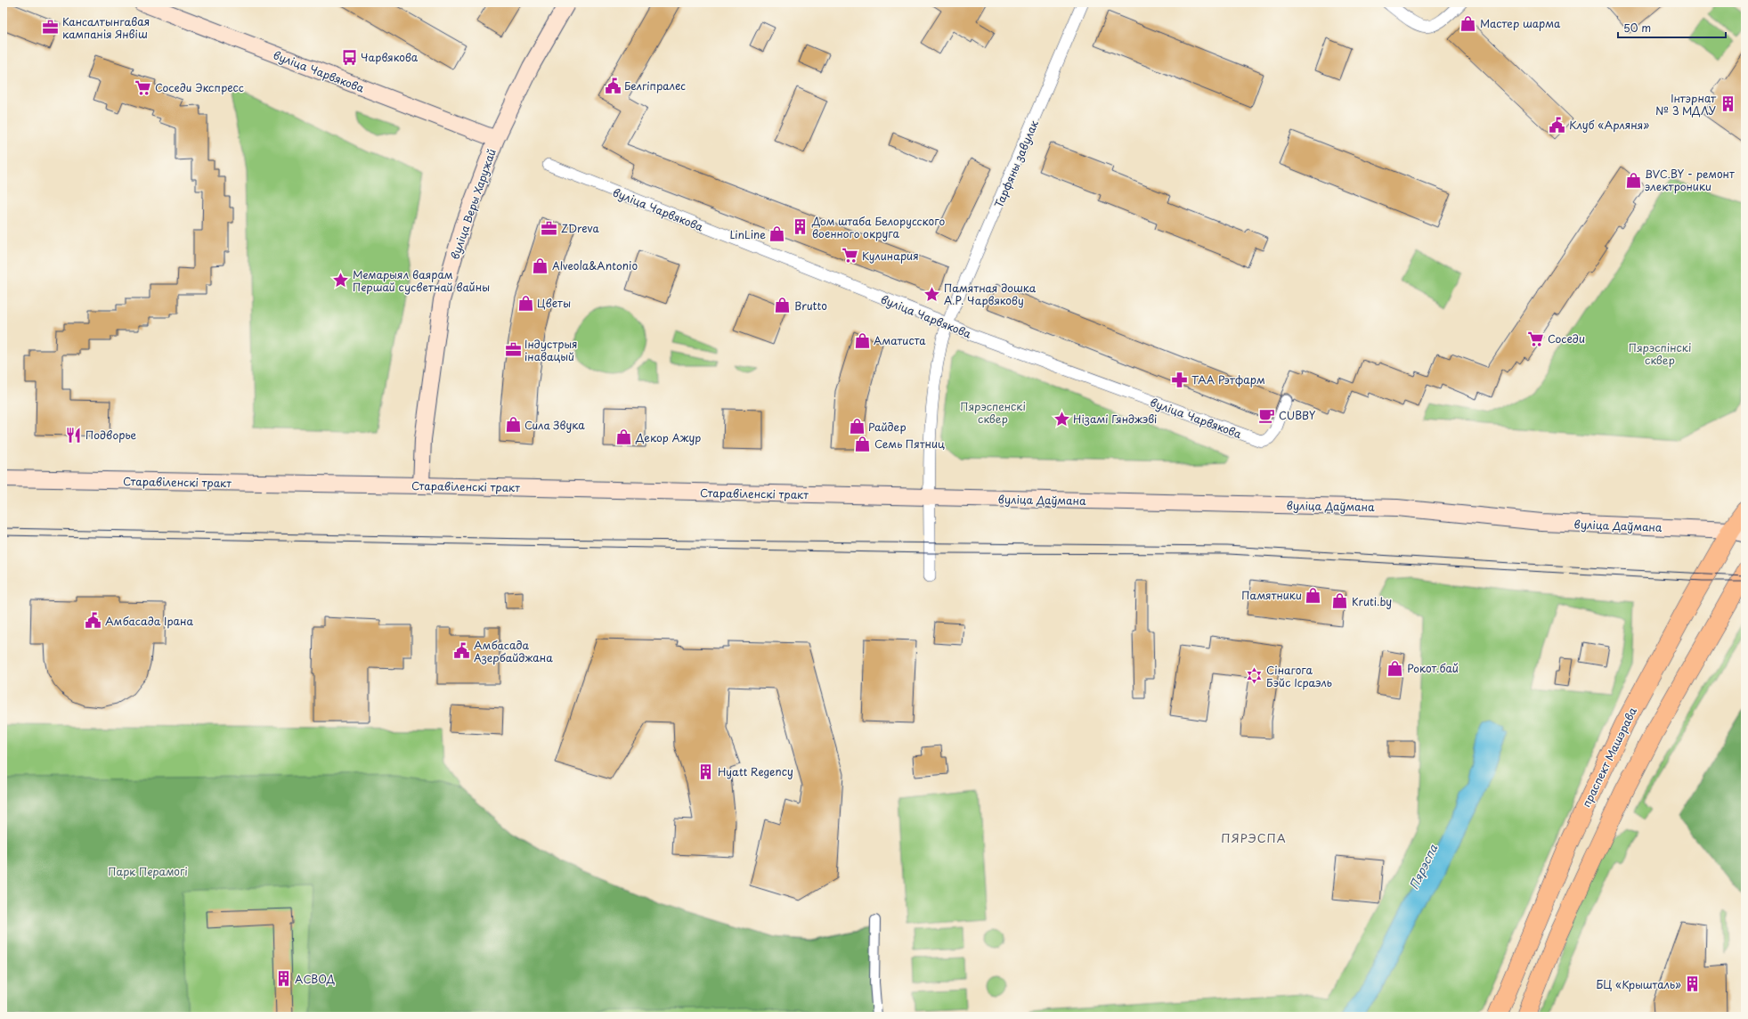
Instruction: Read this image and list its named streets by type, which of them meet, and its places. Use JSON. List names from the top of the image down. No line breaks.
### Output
{"streets":{"main road":["вуліца Чарвякова","вуліца Веры Харужай","Старавіленскі тракт","вуліца Даўмана","праспект Машэрава"],"street":["Тарфяны завулак"]},"crossings":[["вуліца Чарвякова","Тарфяны завулак"],["вуліца Чарвякова","вуліца Веры Харужай"],["Тарфяны завулак","Старавіленскі тракт"],["Тарфяны завулак","вуліца Даўмана"],["вуліца Веры Харужай","Старавіленскі тракт"],["Старавіленскі тракт","вуліца Даўмана"],["вуліца Даўмана","праспект Машэрава"]],"districts":["ПЯРЭСПА"],"water":["Пярэспа"],"parks":["Пярэспінскі сквер","Пярэспенскі сквер","Парк Перамогі"],"places":{"shop":["Мастер шарма","BVC.BY - ремонт электроники","LinLine","Alveola&Antonio","Цветы","Brutto","Аматиста","Сила Звука","Райдер","Декор Ажур","Семь Пятниц","Памятники","Kruti.by","Рокот.бай"],"office":["Кансалтынгавая кампанія Янвіш","ZDreva","Індустрыя інавацый"],"bus stop":["Чарвякова"],"public building":["Белгіпралес","Клуб «Арляня»","Амбасада Ірана","Амбасада Азербайджана"],"supermarket":["Соседи Экспресс","Кулинария","Соседи"],"building":["Інтэрнат № 3 МДЛУ","Дом штаба Белорусского военного округа","Hyatt Regency","АСВОД","БЦ «Крышталь»"],"place":["Мемарыял ваярам Першай сусветнай вайны","Памятная дошка А.Р. Чарвякову","Нізамі Гянджэві"],"pharmacy":["ТАА Рэтфарм"],"cafe":["CUBBY"],"restaurant":["Подворье"],"synagogue":["Сінагога Бэйс Ісраэль"]},"scale_bar":"50 m"}
